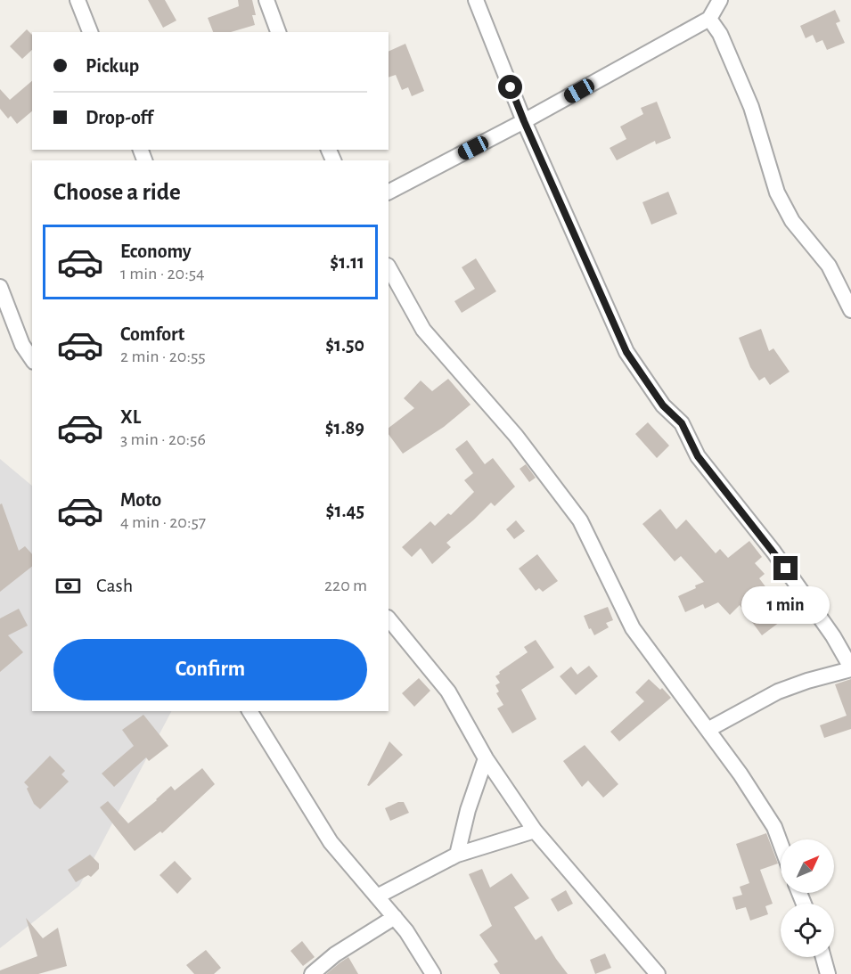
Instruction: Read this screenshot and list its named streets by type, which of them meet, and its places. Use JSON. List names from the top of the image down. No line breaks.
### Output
{"north":"top right","page":{"banner":["Pickup","Drop-off"],"heading":"Choose a ride","list":[{"name":"Economy","note":"1 min · 20:54","value":"$1.11"},{"name":"Comfort","note":"2 min · 20:55","value":"$1.50"},{"name":"XL","note":"3 min · 20:56","value":"$1.89"},{"name":"Moto","note":"4 min · 20:57","value":"$1.45"}],"pay":["Cash","220 m"],"bubble":"1 min","buttons":"Confirm"}}
